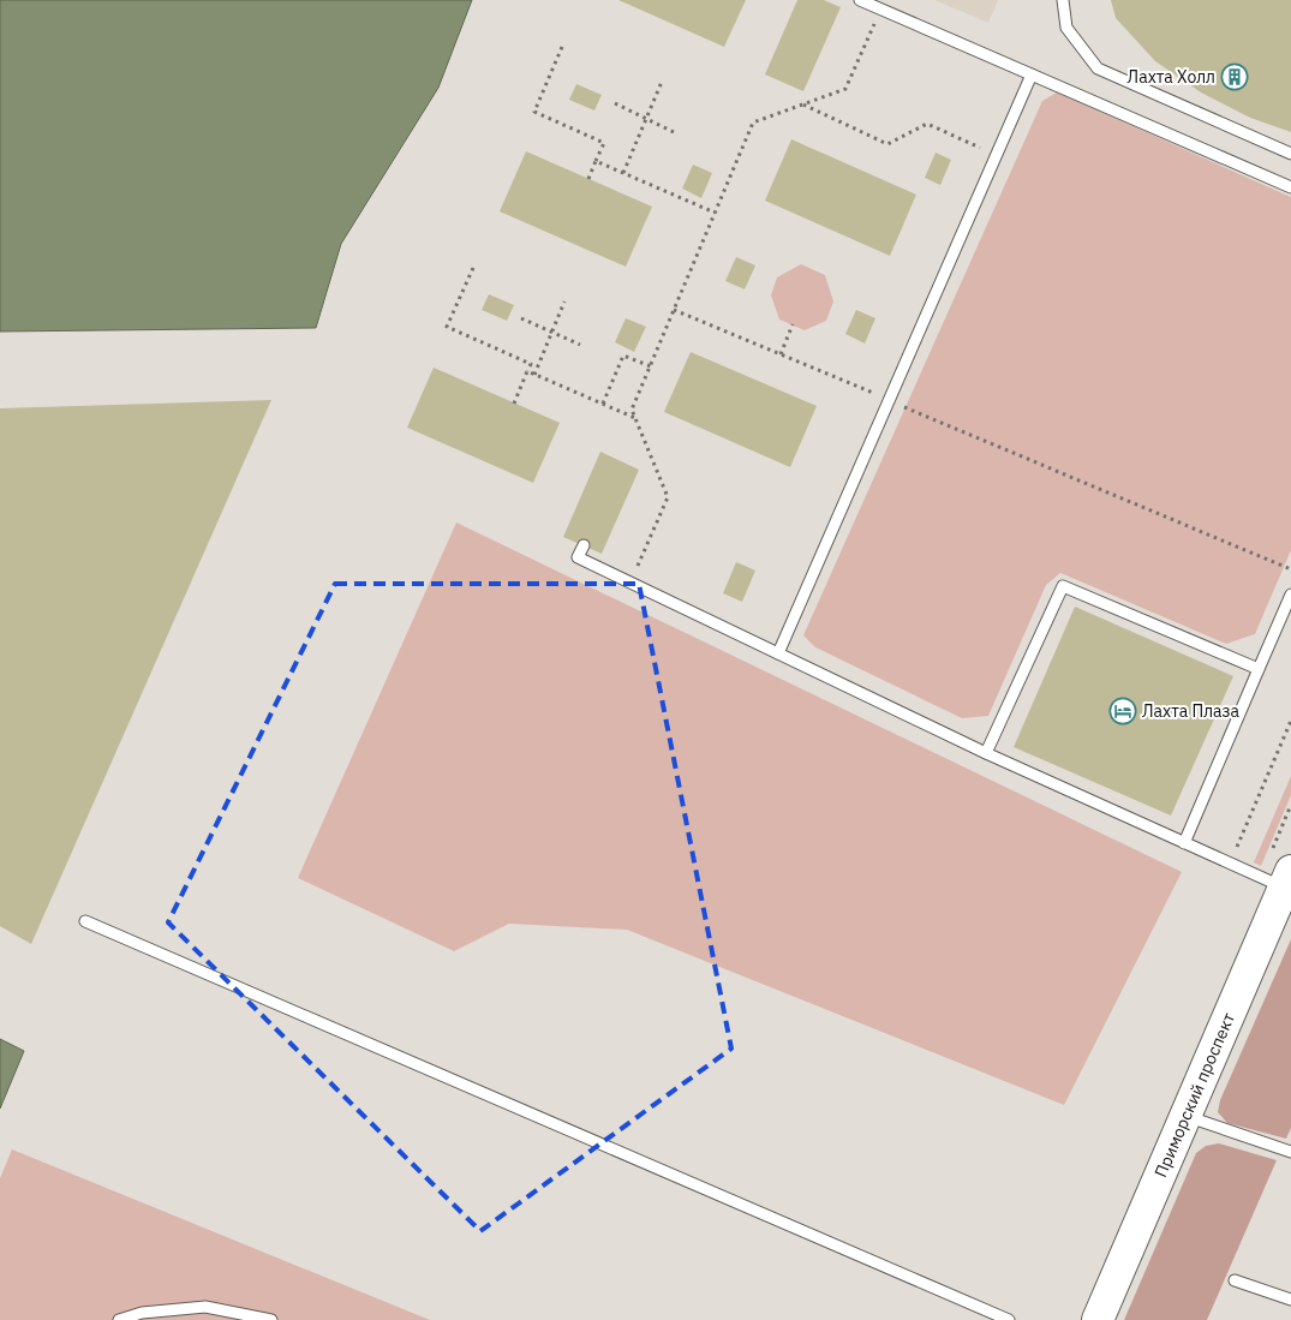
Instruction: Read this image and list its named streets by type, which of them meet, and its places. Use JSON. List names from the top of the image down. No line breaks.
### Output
{"streets":{"street":["Приморский проспект"]},"places":{"building":["Лахта Холл"],"hotel":["Лахта Плаза"]}}
